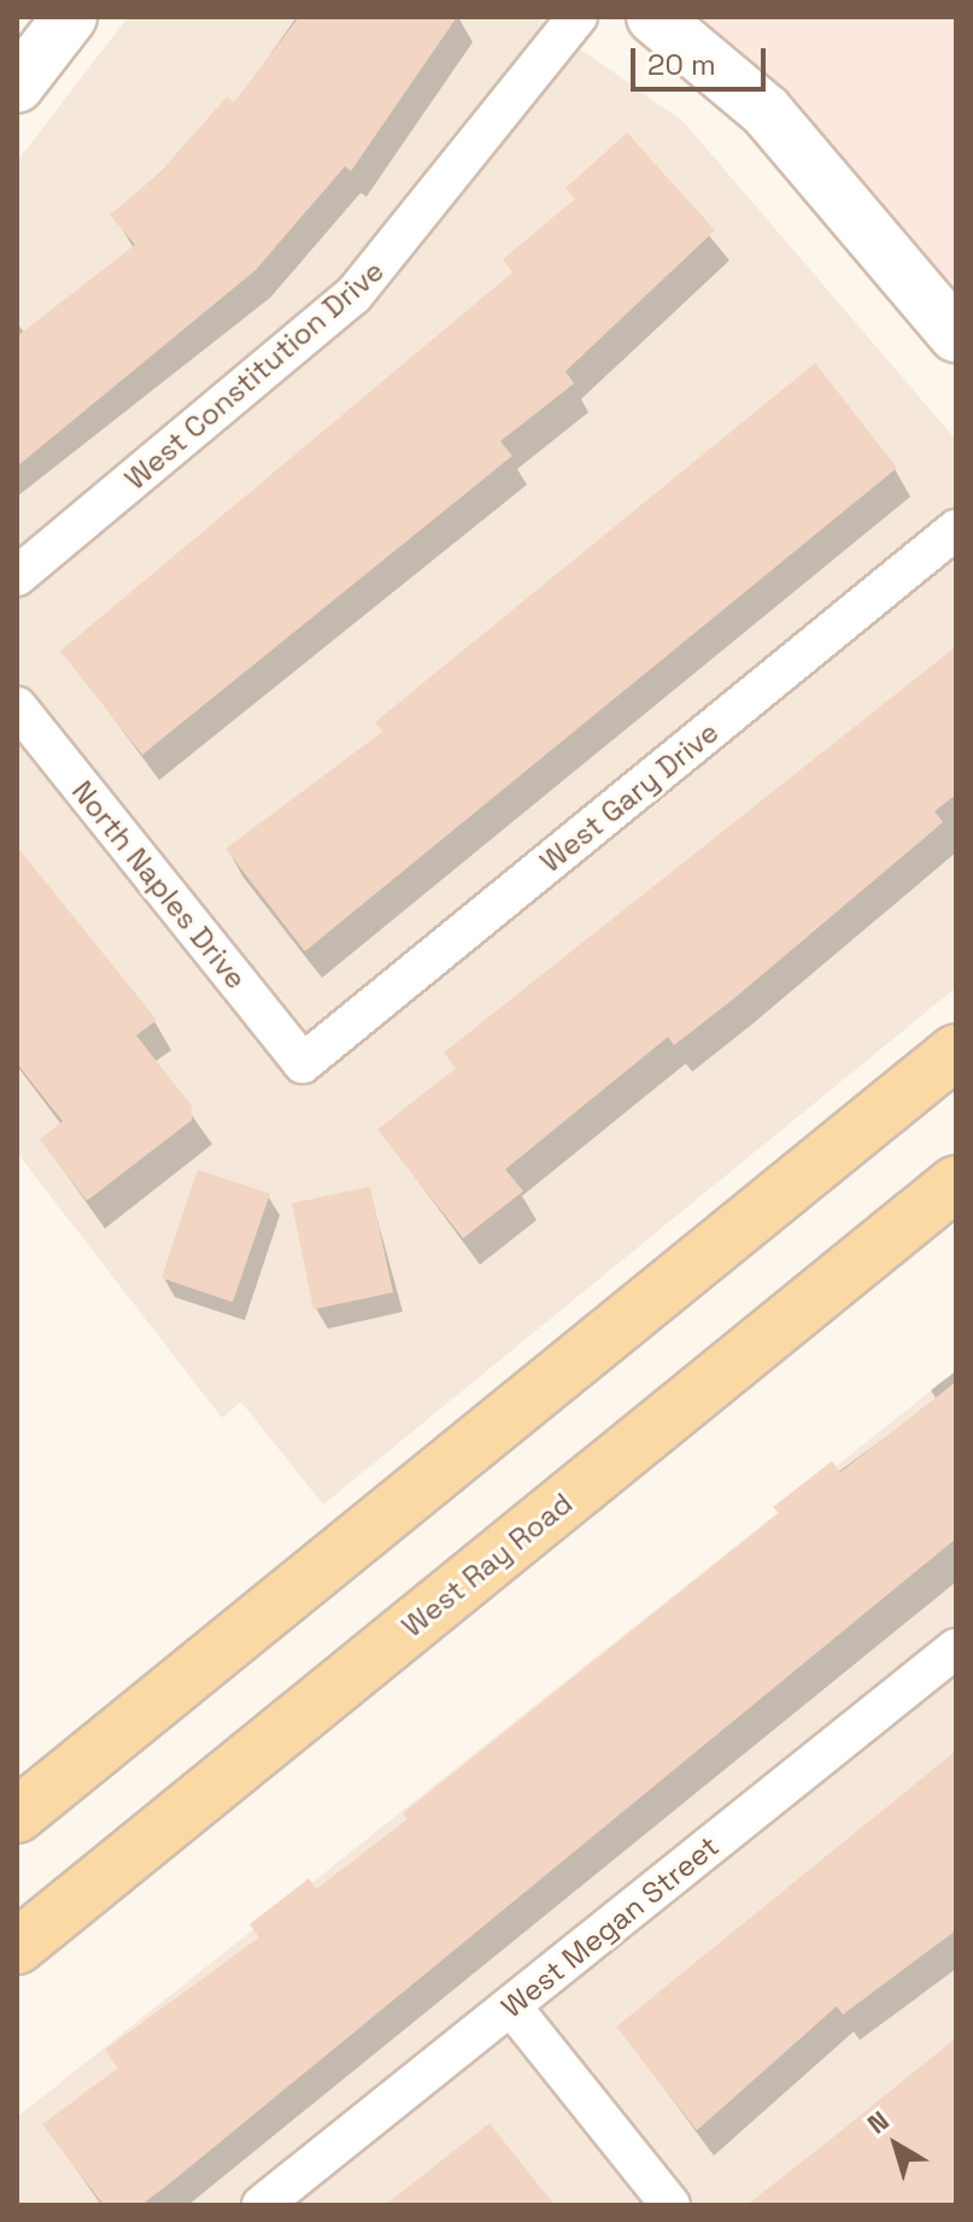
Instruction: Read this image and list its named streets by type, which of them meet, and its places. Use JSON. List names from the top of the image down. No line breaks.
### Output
{"streets":{"main road":["West Ray Road"],"street":["West Constitution Drive","West Gary Drive","North Naples Drive","West Megan Street"]},"crossings":[["West Gary Drive","North Naples Drive"]],"scale_bar":"20 m","north":"top left"}
